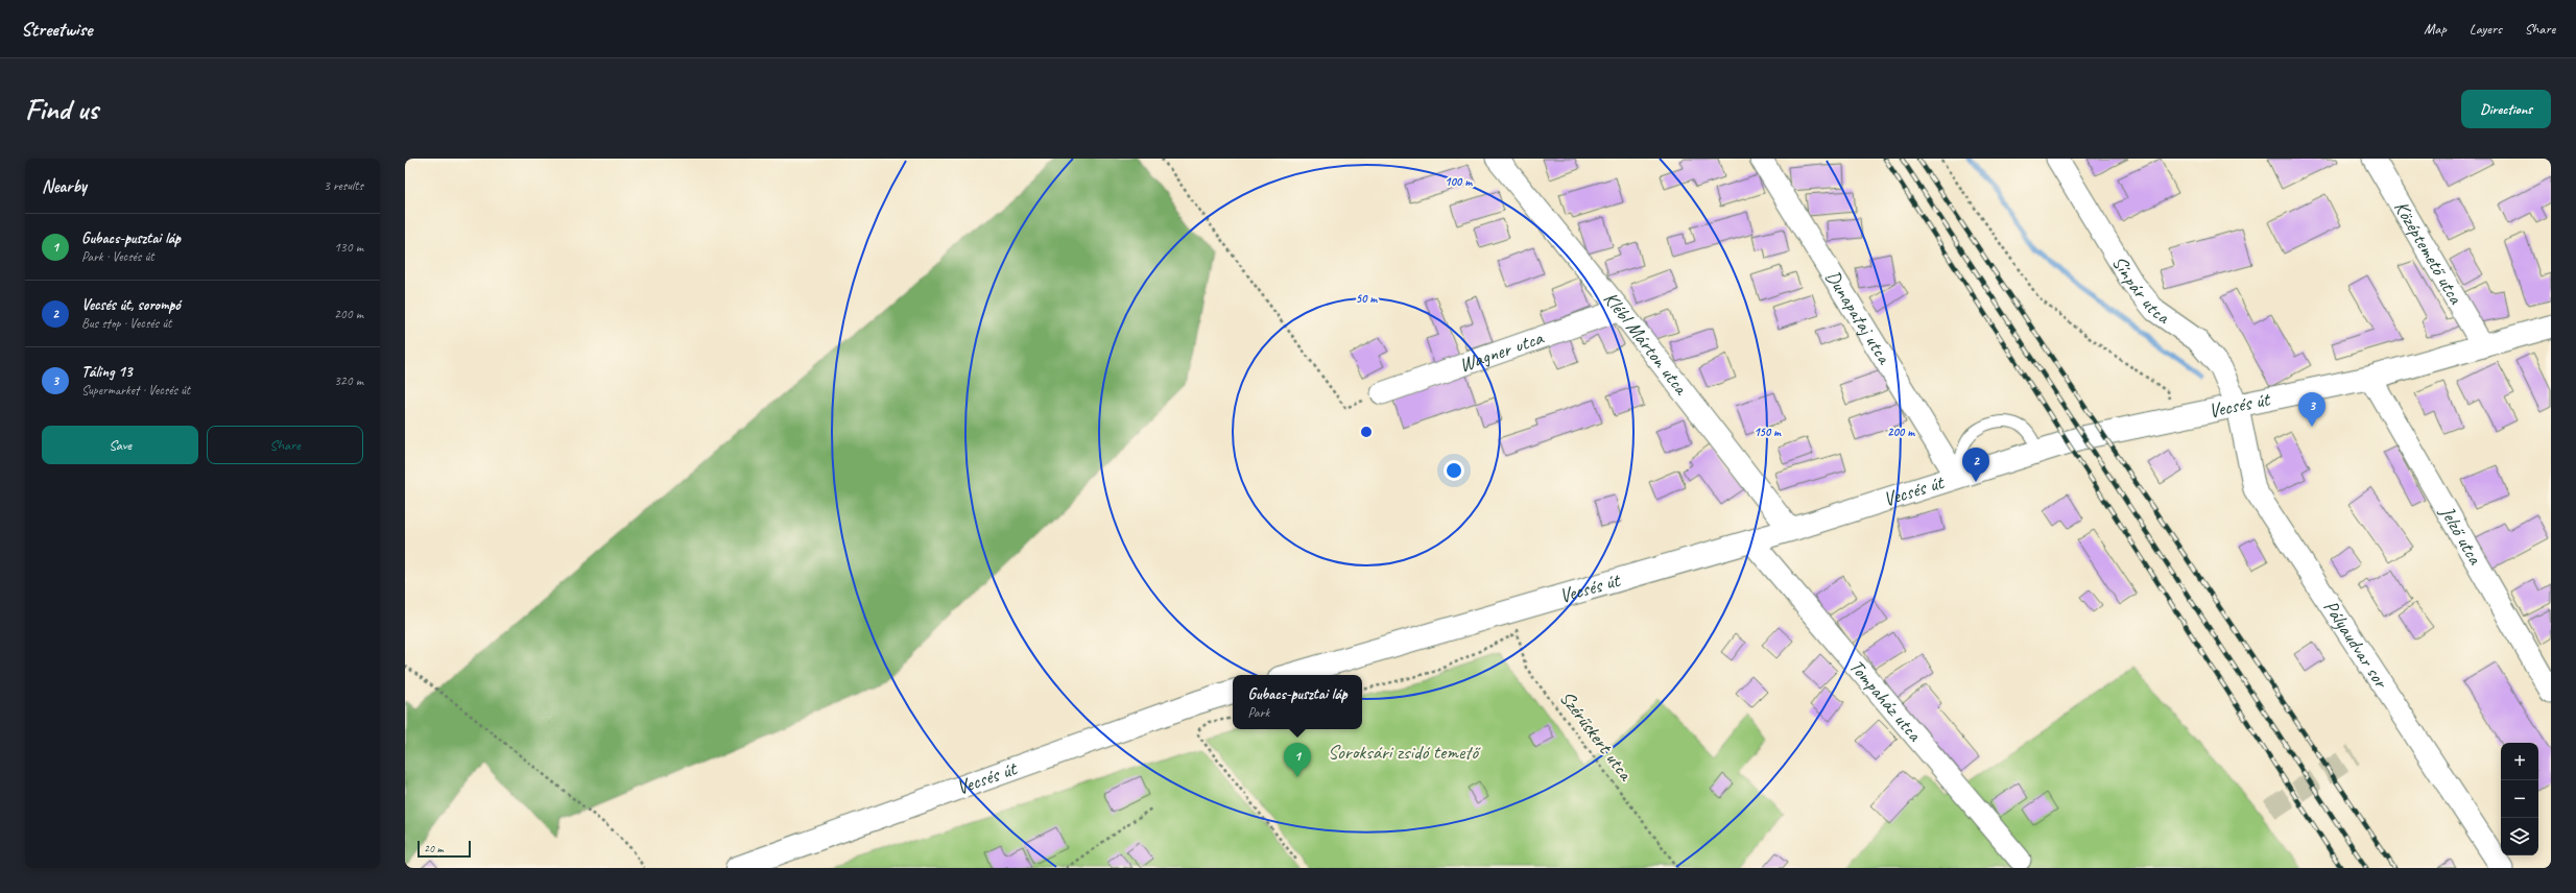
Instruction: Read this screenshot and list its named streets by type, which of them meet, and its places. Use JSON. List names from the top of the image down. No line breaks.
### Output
{"streets":{"street":["Középtemető utca","Sínpár utca","Dunapataj utca","Klébl Márton utca","Wagner utca","Vecsés út","Jelző utca","Pályaudvar sor","Tompaház utca"],"path":["Szérűskert utca"]},"crossings":[["Középtemető utca","Vecsés út"],["Sínpár utca","Vecsés út"],["Sínpár utca","Pályaudvar sor"],["Dunapataj utca","Vecsés út"],["Klébl Márton utca","Wagner utca"],["Klébl Márton utca","Vecsés út"],["Vecsés út","Jelző utca"],["Vecsés út","Pályaudvar sor"],["Vecsés út","Tompaház utca"],["Vecsés út","Szérűskert utca"]],"parks":["Soroksári zsidó temető"],"scale_bar":"20 m","page":{"header":"Streetwise","nav":["Map","Layers","Share"],"buttons":["Directions",["Save","Share"]],"title":"Find us","heading":["Nearby","3 results"],"list":[{"mark":"1","name":"Gubacs-pusztai láp","note":"Park · Vecsés út","value":"130 m"},{"mark":"2","name":"Vecsés út, sorompó","note":"Bus stop · Vecsés út","value":"200 m"},{"mark":"3","name":"Táling 13","note":"Supermarket · Vecsés út","value":"320 m"}],"pins":["3","2","1"],"popup":["Gubacs-pusztai láp","Park"],"map_buttons":["+","−"],"scale":"20 m"},"rings":["100 m","50 m","150 m","200 m"]}
